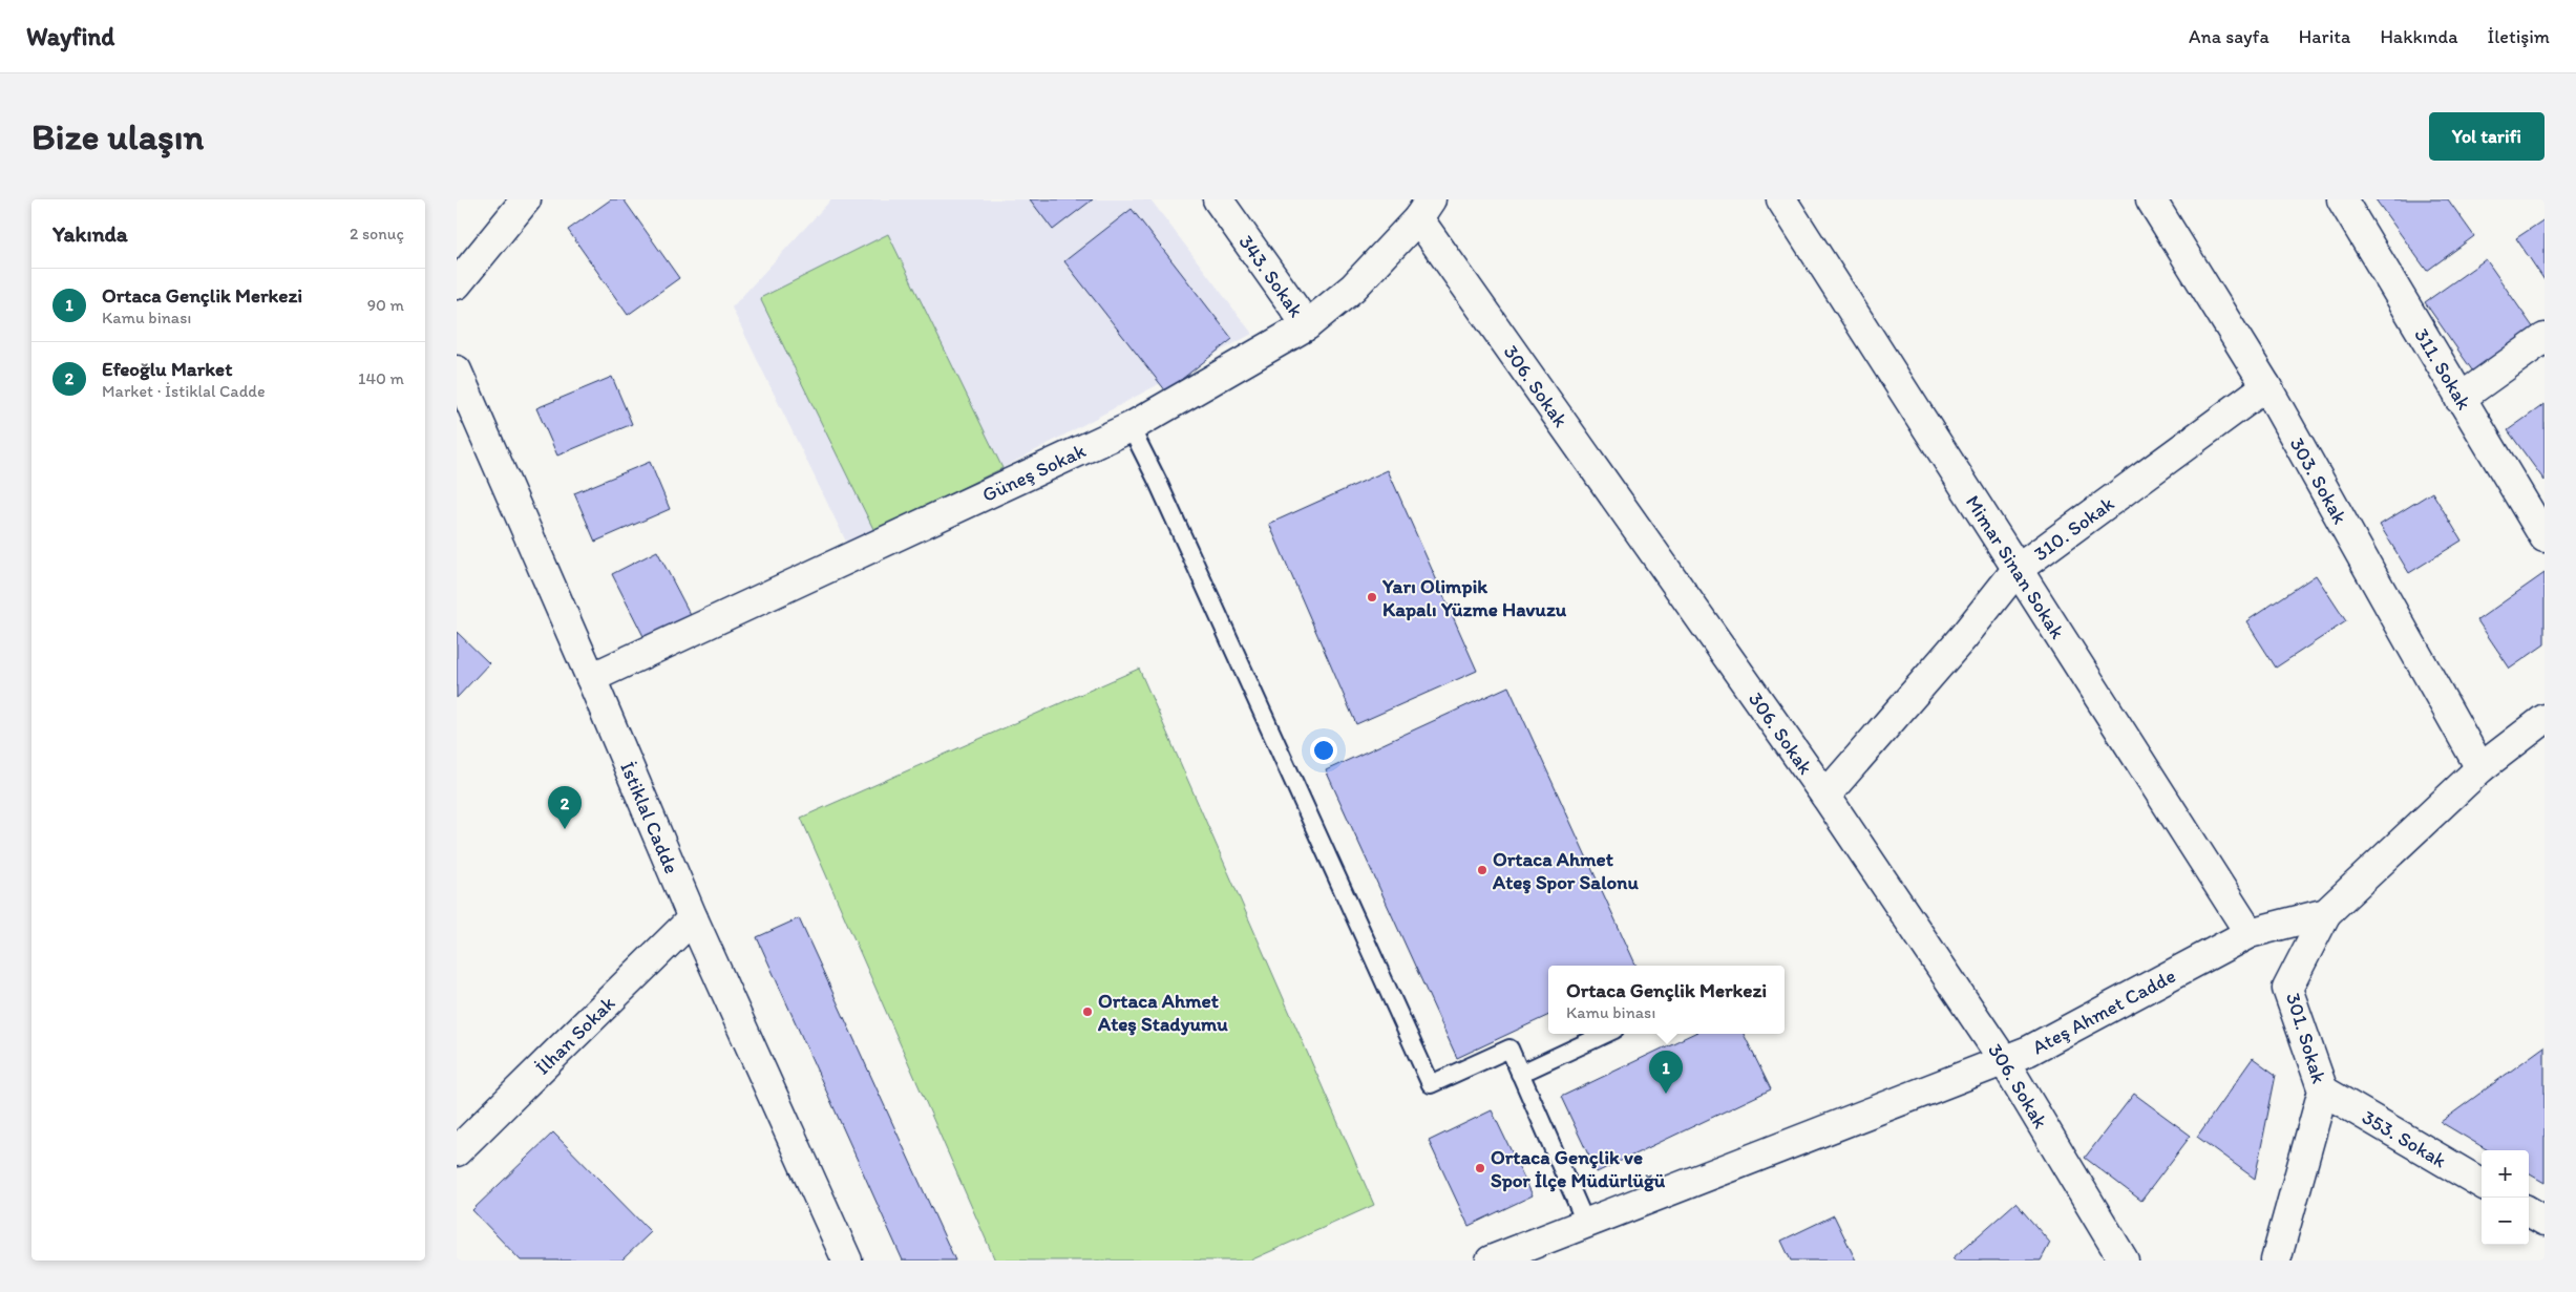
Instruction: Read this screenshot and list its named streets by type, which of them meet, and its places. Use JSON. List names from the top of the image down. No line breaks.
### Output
{"streets":{"street":["343. Sokak","311. Sokak","306. Sokak","Güneş Sokak","303. Sokak","310. Sokak","Mimar Sinan Sokak","İstiklal Cadde","Ateş Ahmet Cadde","İlhan Sokak","301. Sokak","353. Sokak"]},"crossings":[["343. Sokak","Güneş Sokak"],["306. Sokak","Güneş Sokak"],["306. Sokak","310. Sokak"],["306. Sokak","Ateş Ahmet Cadde"],["Güneş Sokak","İstiklal Cadde"],["303. Sokak","310. Sokak"],["303. Sokak","Ateş Ahmet Cadde"],["310. Sokak","Mimar Sinan Sokak"],["Mimar Sinan Sokak","Ateş Ahmet Cadde"],["İstiklal Cadde","İlhan Sokak"],["Ateş Ahmet Cadde","301. Sokak"],["301. Sokak","353. Sokak"]],"places":["Yarı Olimpik Kapalı Yüzme Havuzu","Ortaca Ahmet Ateş Spor Salonu","Ortaca Ahmet Ateş Stadyumu","Ortaca Gençlik ve Spor İlçe Müdürlüğü"],"page":{"header":"Wayfind","nav":["Ana sayfa","Harita","Hakkında","İletişim"],"buttons":"Yol tarifi","title":"Bize ulaşın","heading":["Yakında","2 sonuç"],"list":[{"mark":"1","name":"Ortaca Gençlik Merkezi","note":"Kamu binası","value":"90 m"},{"mark":"2","name":"Efeoğlu Market","note":"Market · İstiklal Cadde","value":"140 m"}],"pins":["2","1"],"popup":["Ortaca Gençlik Merkezi","Kamu binası"],"map_buttons":["+","−"]}}
